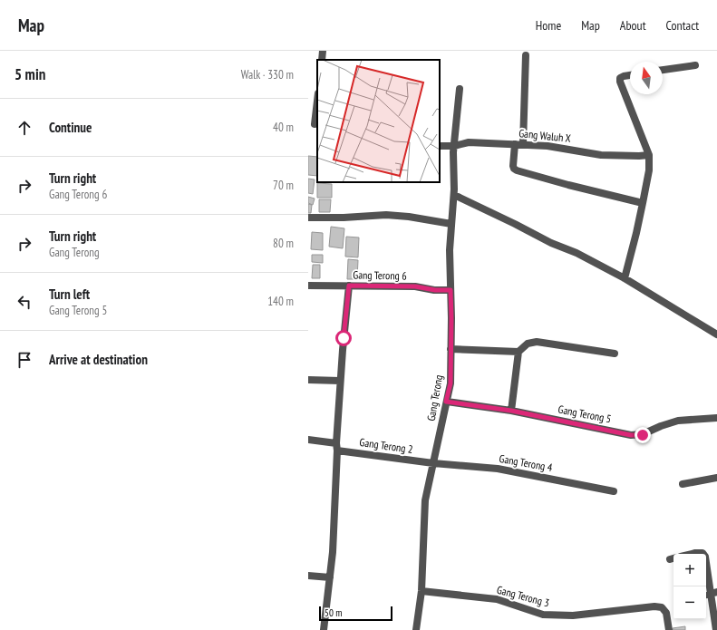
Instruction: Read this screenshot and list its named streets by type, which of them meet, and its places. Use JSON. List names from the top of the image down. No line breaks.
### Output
{"streets":{"street":["Gang Waluh X","Gang Terong 6","Gang Terong","Gang Terong 5","Gang Terong 2","Gang Terong 4","Gang Terong 3"]},"crossings":[["Gang Waluh X","Gang Terong"],["Gang Terong 6","Gang Terong"],["Gang Terong","Gang Terong 5"],["Gang Terong","Gang Terong 2"],["Gang Terong","Gang Terong 4"],["Gang Terong","Gang Terong 3"],["Gang Terong 2","Gang Terong 4"]],"scale_bar":"50 m","north":"top","page":{"header":"Map","nav":["Home","Map","About","Contact"],"heading":["5 min","Walk · 330 m"],"list":[["Continue","40 m"],["Turn right","Gang Terong 6","70 m"],["Turn right","Gang Terong","80 m"],["Turn left","Gang Terong 5","140 m"],"Arrive at destination"],"map_buttons":["+","−"],"scale":"50 m"}}
